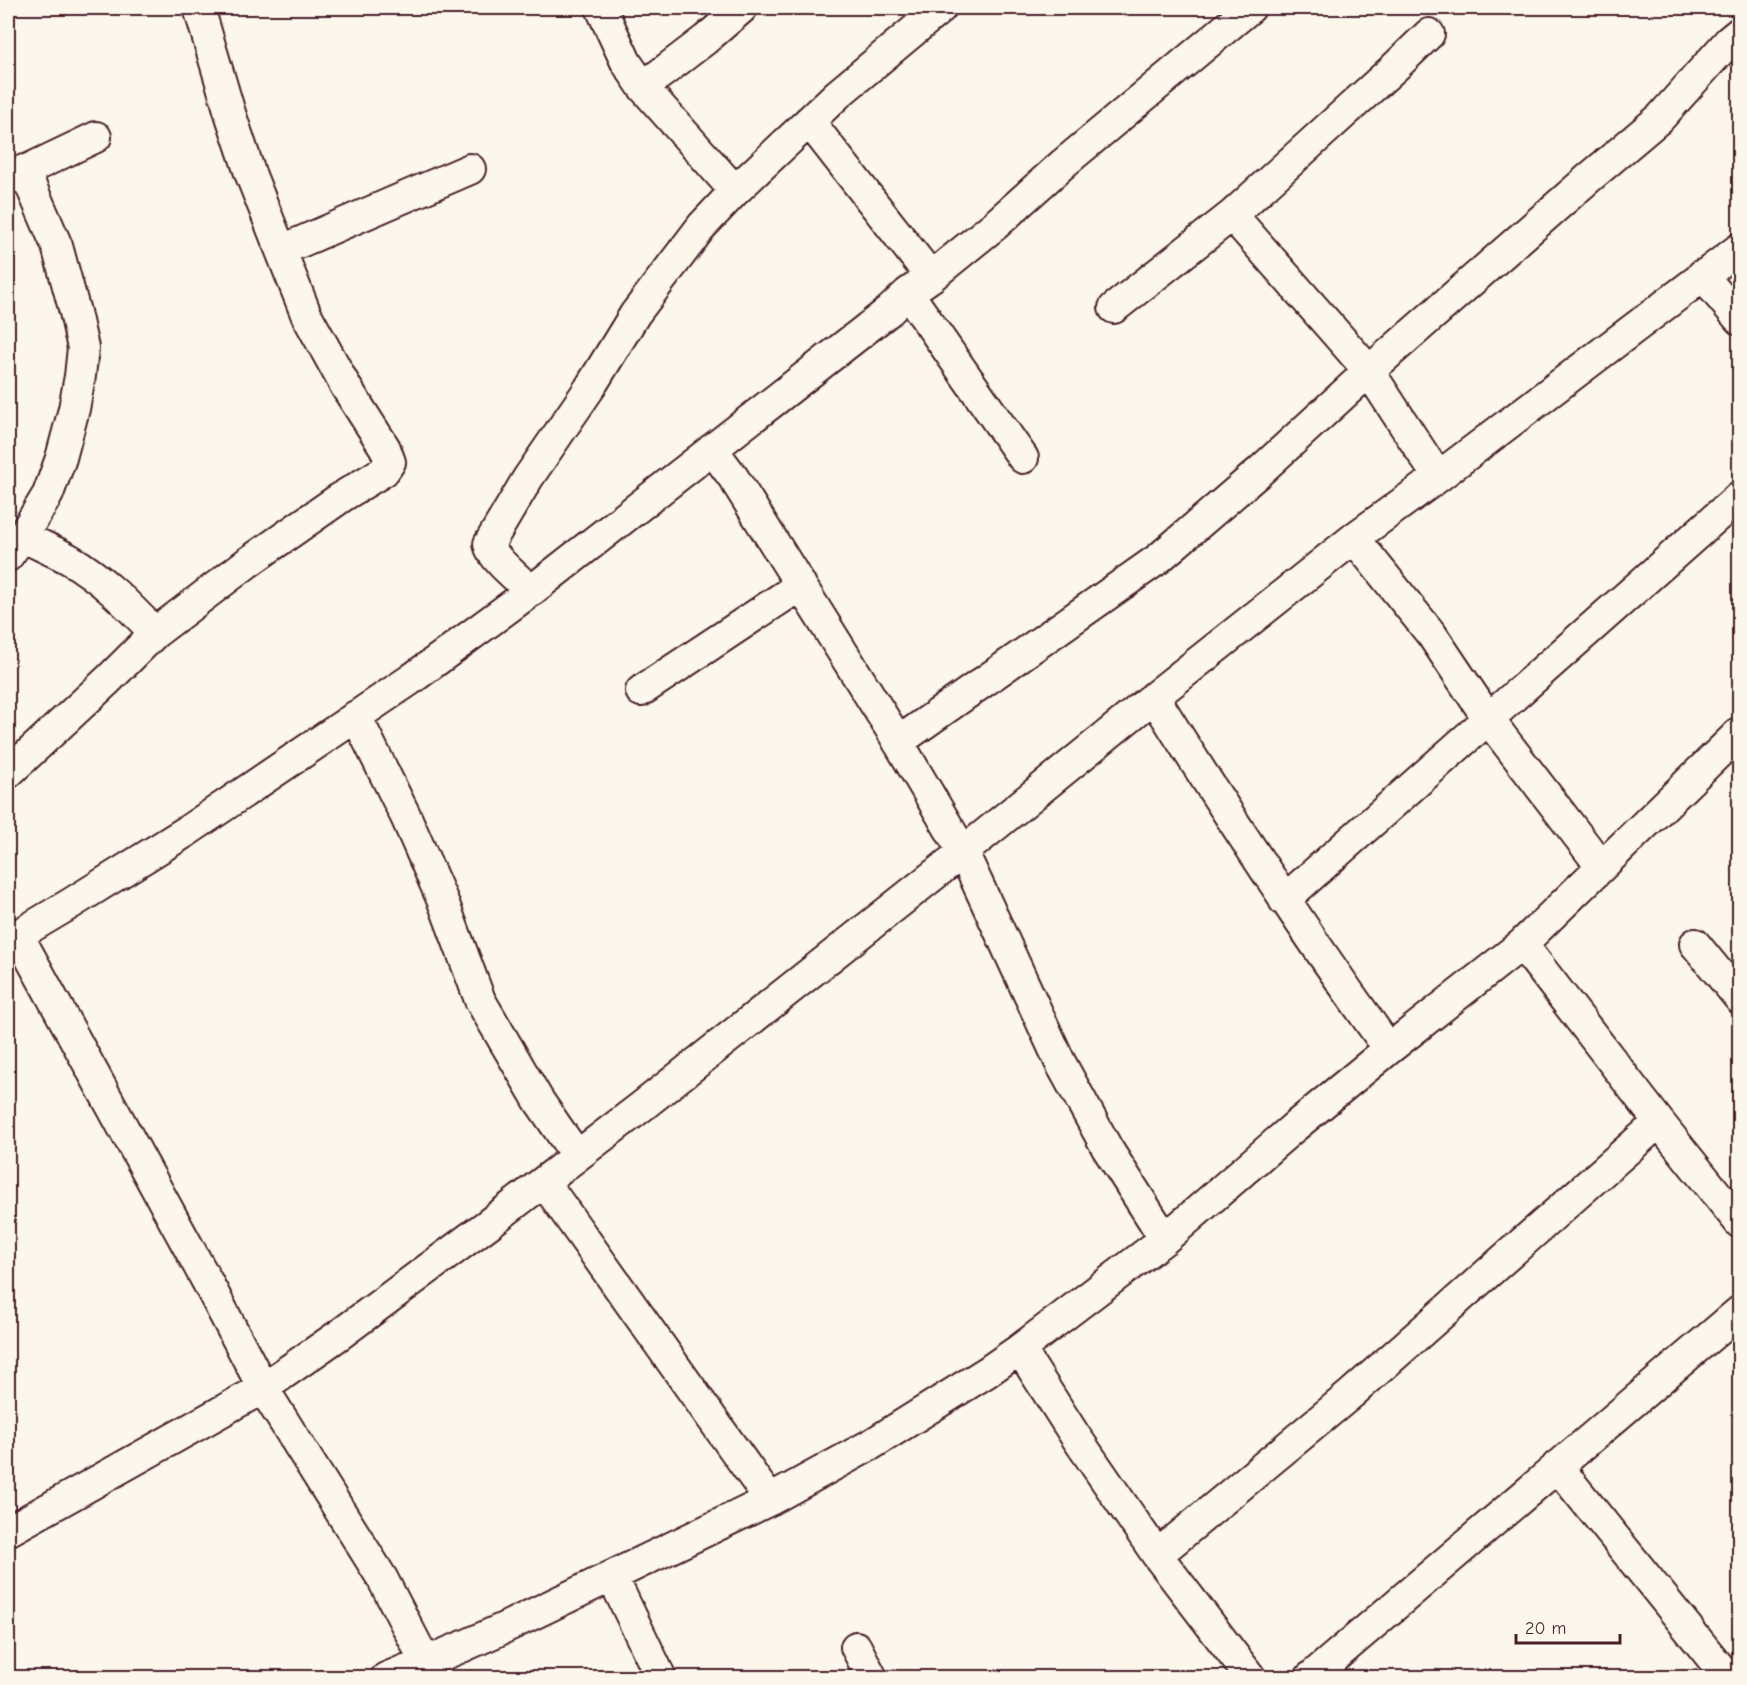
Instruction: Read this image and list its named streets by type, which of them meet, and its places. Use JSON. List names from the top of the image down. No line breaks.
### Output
{"scale_bar":"20 m"}
